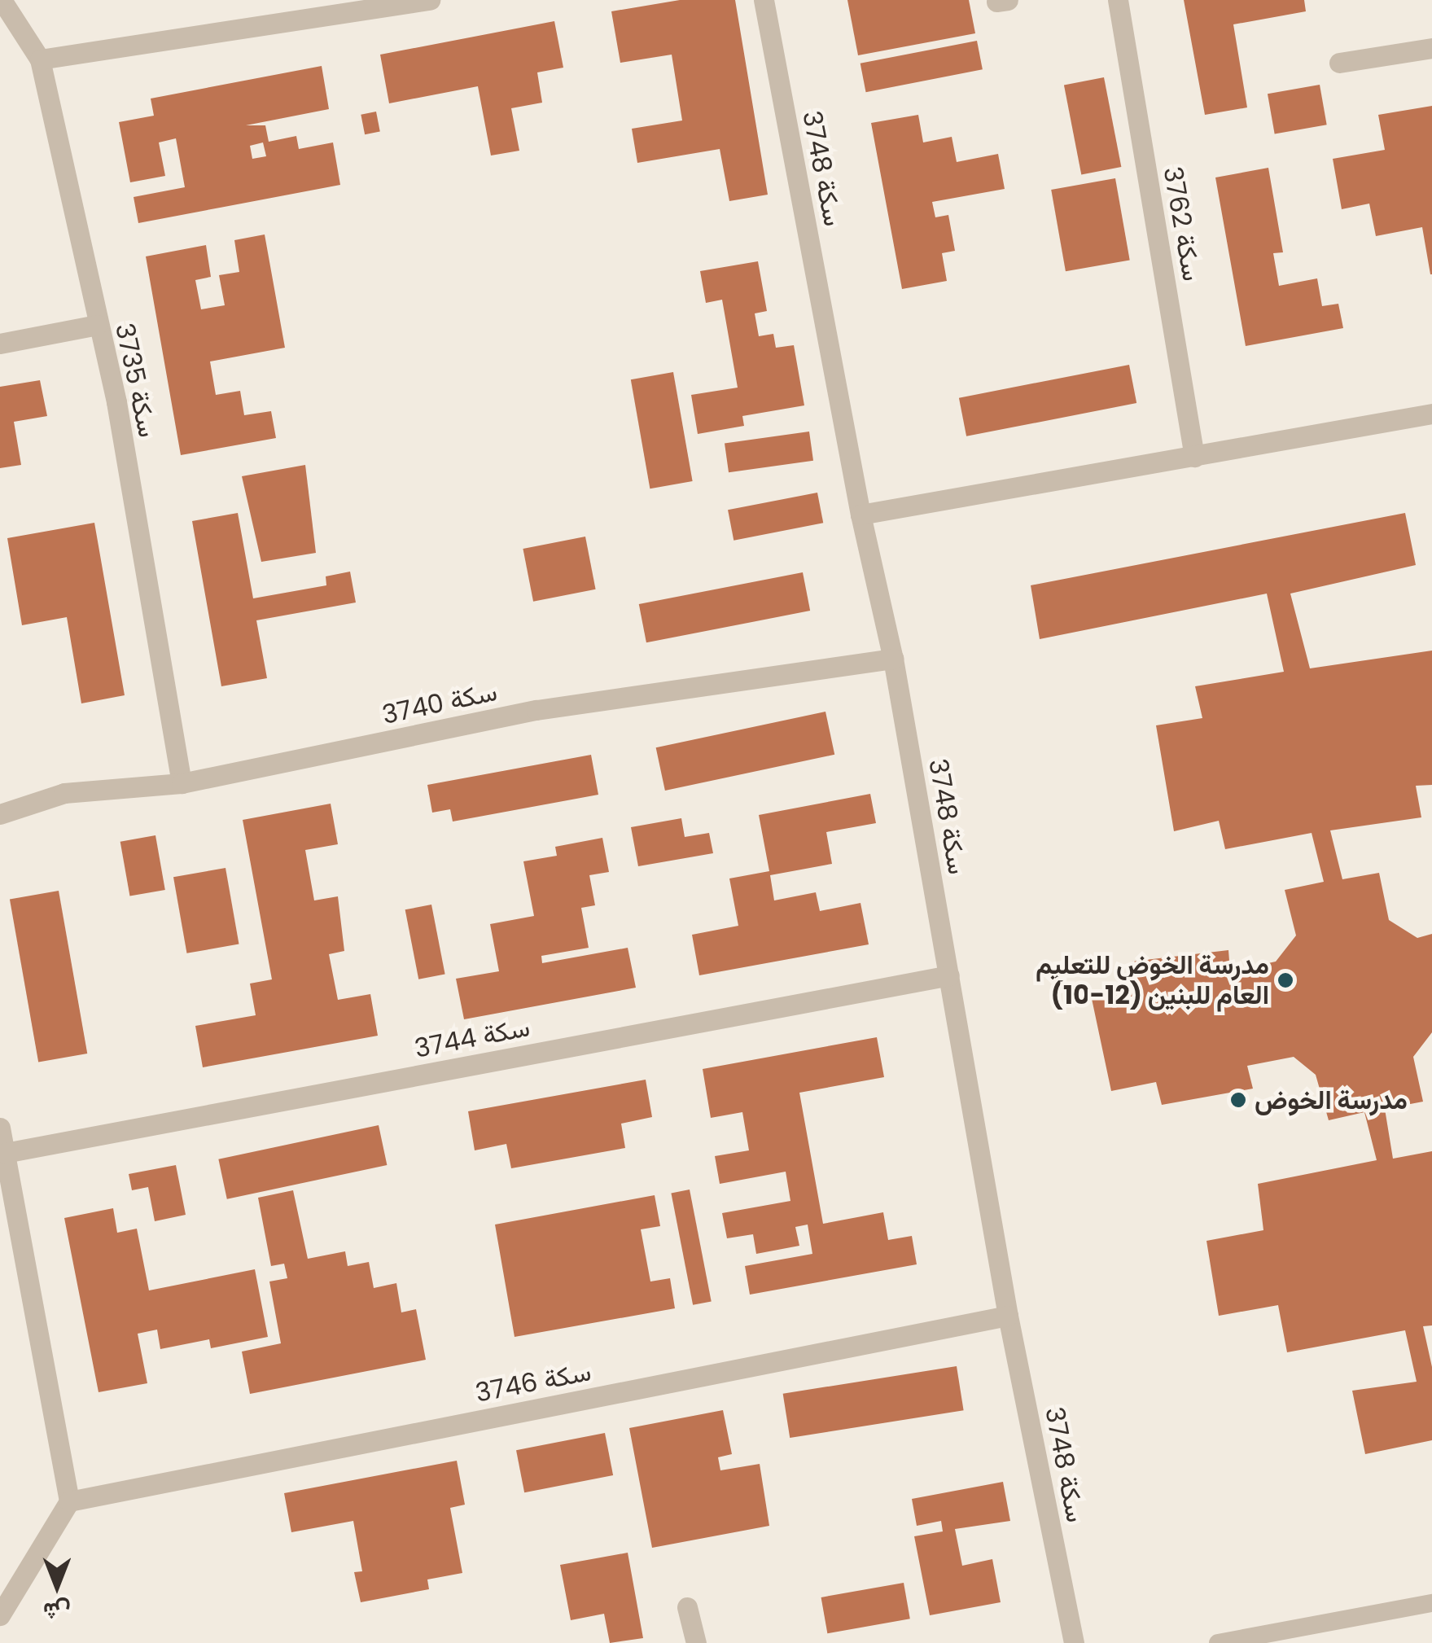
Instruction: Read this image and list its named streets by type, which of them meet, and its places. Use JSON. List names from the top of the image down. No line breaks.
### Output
{"streets":{"street":["سكة 3748","سكة 3762","سكة 3735","سكة 3740","سكة 3744","سكة 3746"]},"crossings":[["سكة 3748","سكة 3740"],["سكة 3748","سكة 3744"],["سكة 3748","سكة 3746"],["سكة 3735","سكة 3740"]],"places":["مدرسة الخوض للتعليم العام للبنين (12-10)","مدرسة الخوض"],"north":"bottom"}
